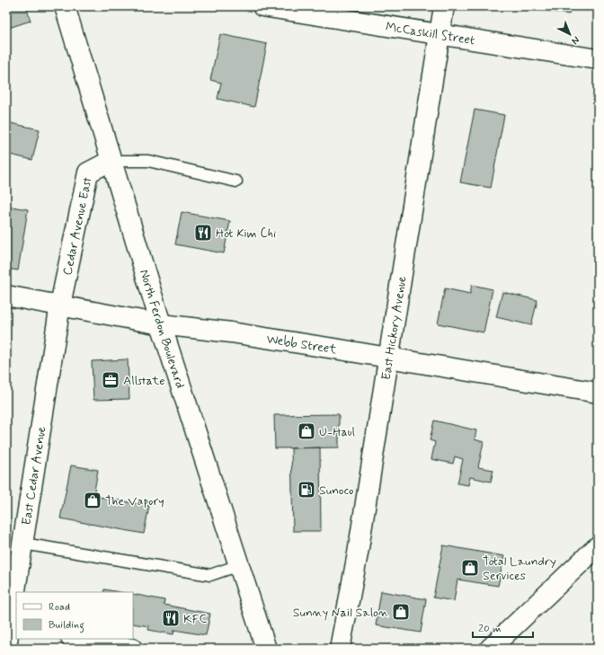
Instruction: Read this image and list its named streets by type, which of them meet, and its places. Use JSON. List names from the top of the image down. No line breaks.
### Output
{"streets":{"street":["McCaskill Street","Cedar Avenue East","North Ferdon Boulevard","East Hickory Avenue","Webb Street","East Cedar Avenue"]},"crossings":[["McCaskill Street","East Hickory Avenue"],["Cedar Avenue East","North Ferdon Boulevard"],["Cedar Avenue East","Webb Street"],["Cedar Avenue East","East Cedar Avenue"],["North Ferdon Boulevard","Webb Street"],["East Hickory Avenue","Webb Street"],["Webb Street","East Cedar Avenue"]],"places":{"restaurant":["Hot Kim Chi","KFC"],"office":["Allstate"],"shop":["U-Haul","The Vapory","Total Laundry Services","Sunny Nail Salon"],"fuel station":["Sunoco"]},"legend":["Road","Building"],"scale_bar":"20 m","north":"bottom right"}
